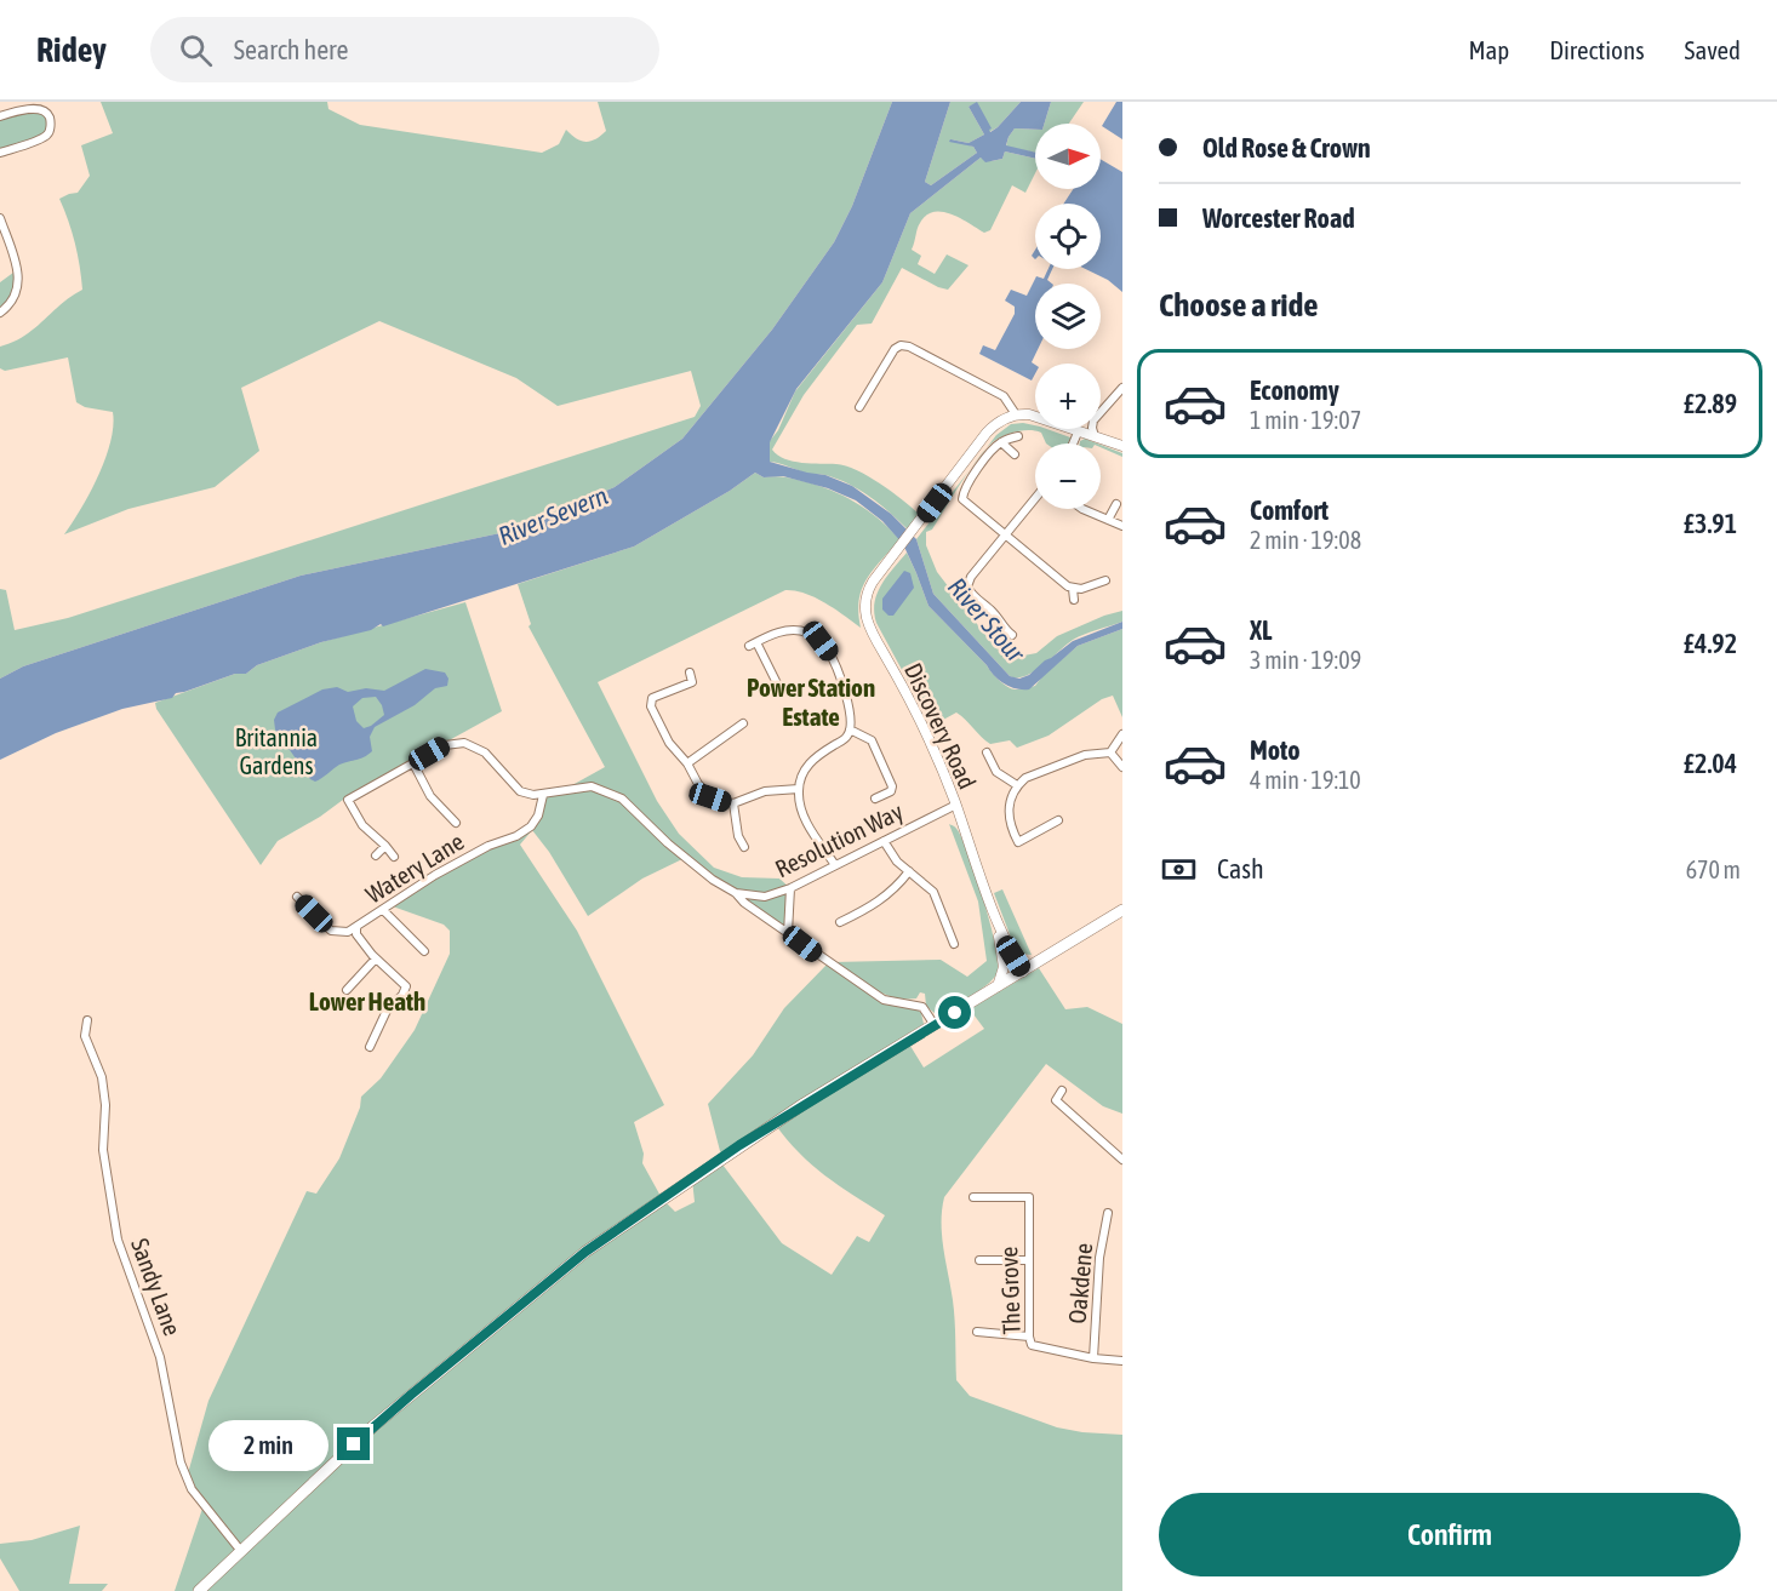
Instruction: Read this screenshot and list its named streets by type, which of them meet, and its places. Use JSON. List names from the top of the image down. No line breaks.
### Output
{"streets":{"street":["Discovery Road","Resolution Way","Watery Lane","Oakdene","Sandy Lane","The Grove"]},"crossings":[["Discovery Road","Resolution Way"],["Oakdene","The Grove"]],"districts":["Power Station Estate","Lower Heath"],"water":["River Severn","River Stour"],"parks":["Britannia Gardens"],"north":"right","page":{"header":"Ridey","search":"Search here","nav":["Map","Directions","Saved"],"banner":["Old Rose & Crown","Worcester Road"],"map_buttons":["+","−"],"heading":"Choose a ride","list":[{"name":"Economy","note":"1 min · 19:07","value":"£2.89"},{"name":"Comfort","note":"2 min · 19:08","value":"£3.91"},{"name":"XL","note":"3 min · 19:09","value":"£4.92"},{"name":"Moto","note":"4 min · 19:10","value":"£2.04"}],"pay":["Cash","670 m"],"bubble":"2 min","buttons":"Confirm"}}
